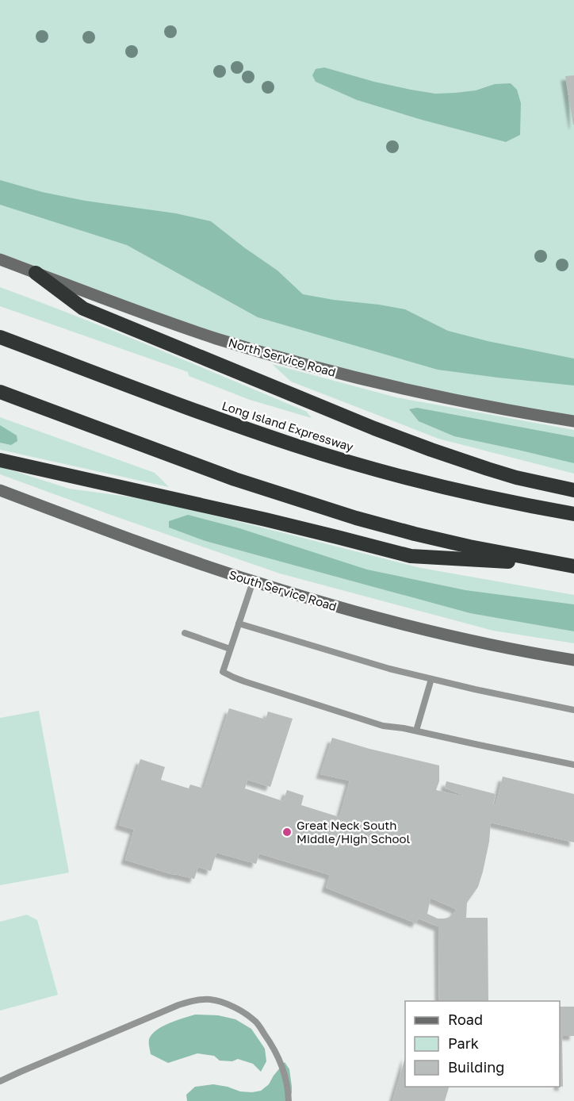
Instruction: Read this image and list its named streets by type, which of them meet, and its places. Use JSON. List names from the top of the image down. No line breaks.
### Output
{"streets":{"highway":["Long Island Expressway"],"main road":["North Service Road","South Service Road"]},"places":["Great Neck South Middle/High School"],"legend":["Road","Park","Building"]}
